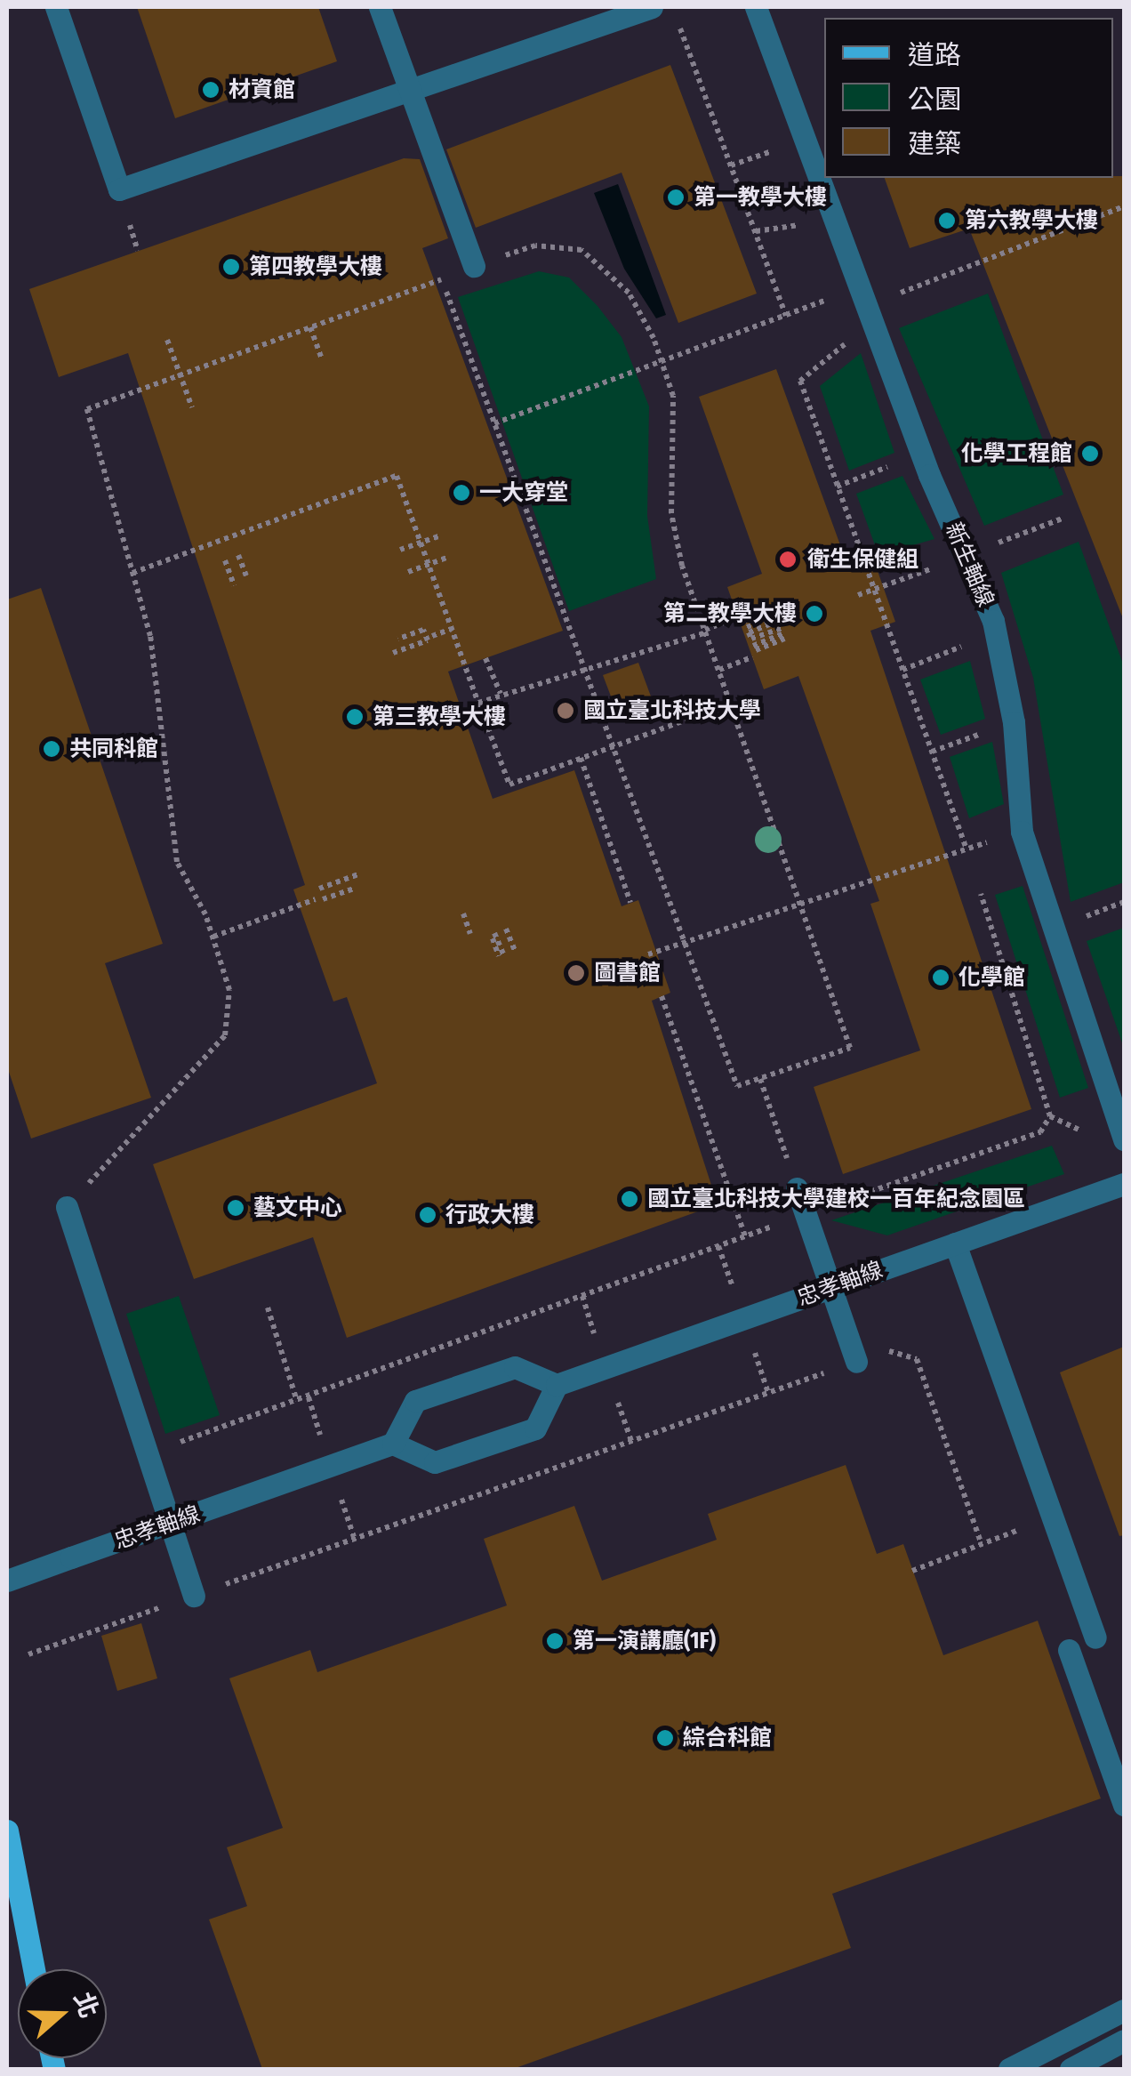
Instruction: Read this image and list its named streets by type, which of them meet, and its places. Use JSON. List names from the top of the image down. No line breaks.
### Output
{"streets":{"street":["新生軸線","忠孝軸線"]},"places":["材資館","第一教學大樓","第六教學大樓","第四教學大樓","化學工程館","一大穿堂","衛生保健組","第二教學大樓","國立臺北科技大學","第三教學大樓","共同科館","圖書館","化學館","國立臺北科技大學建校一百年紀念園區","藝文中心","行政大樓","第一演講廳(1F)","綜合科館"],"legend":["道路","公園","建築"],"north":"right"}
